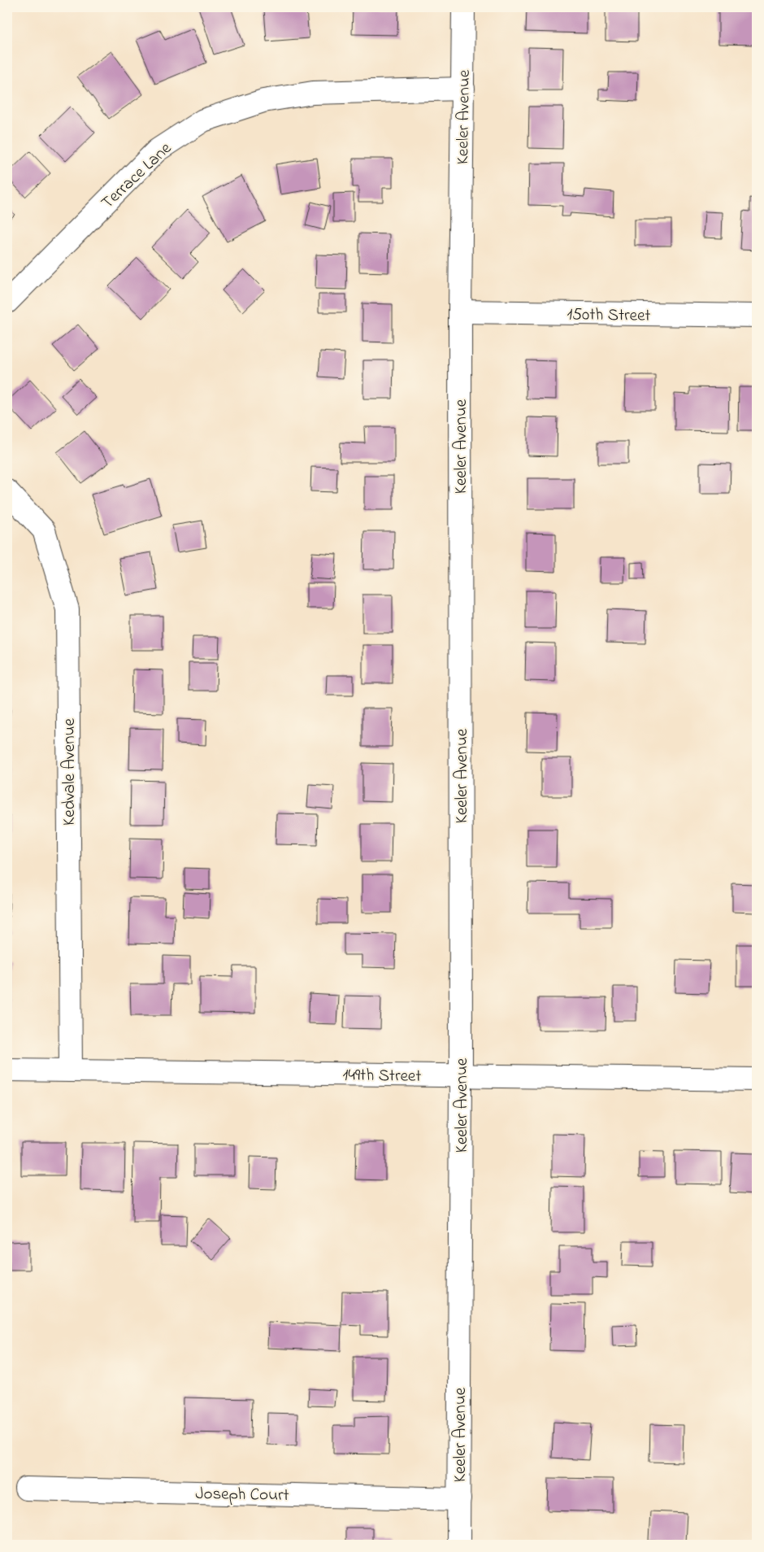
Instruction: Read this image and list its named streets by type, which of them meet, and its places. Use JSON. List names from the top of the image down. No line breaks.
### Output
{"streets":{"street":["Keeler Avenue","Terrace Lane","150th Street","Kedvale Avenue","149th Street","Joseph Court"]},"crossings":[["Keeler Avenue","Terrace Lane"],["Keeler Avenue","150th Street"],["Keeler Avenue","149th Street"],["Keeler Avenue","Joseph Court"],["Kedvale Avenue","149th Street"]]}
